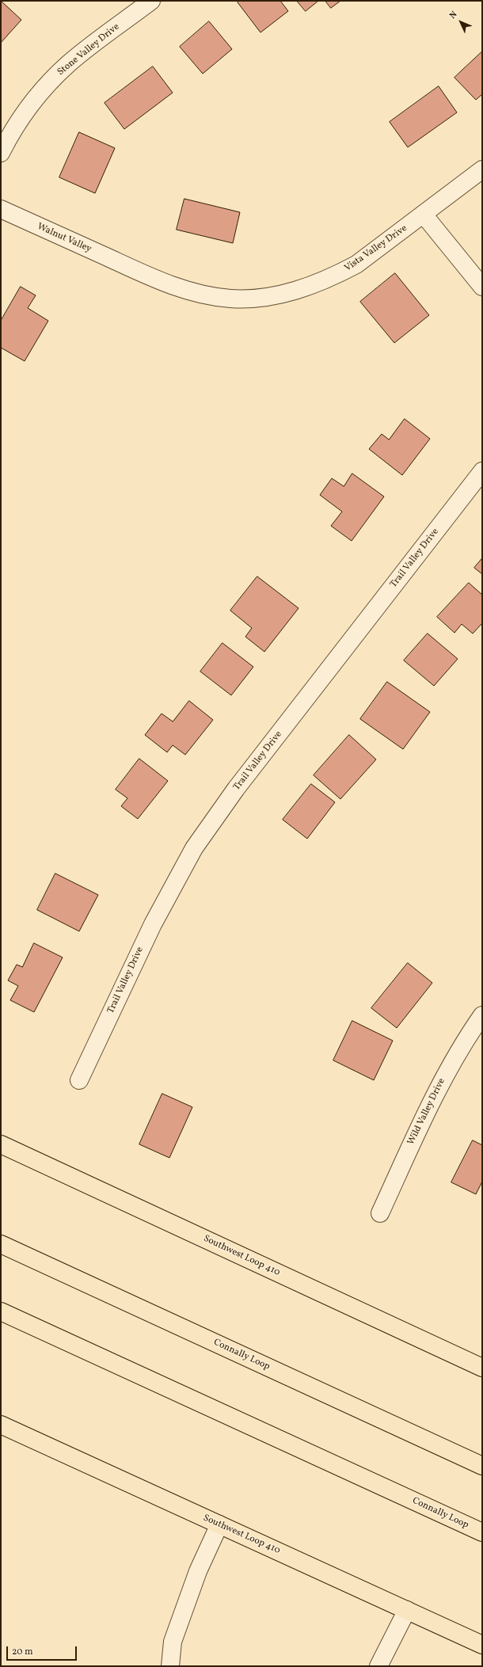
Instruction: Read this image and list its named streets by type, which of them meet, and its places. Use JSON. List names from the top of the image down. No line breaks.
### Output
{"streets":{"main road":["Southwest Loop 410","Connally Loop"],"street":["Stone Valley Drive","Walnut Valley","Vista Valley Drive","Trail Valley Drive","Wild Valley Drive"]},"crossings":[["Walnut Valley","Vista Valley Drive"]],"scale_bar":"20 m","north":"top left"}
